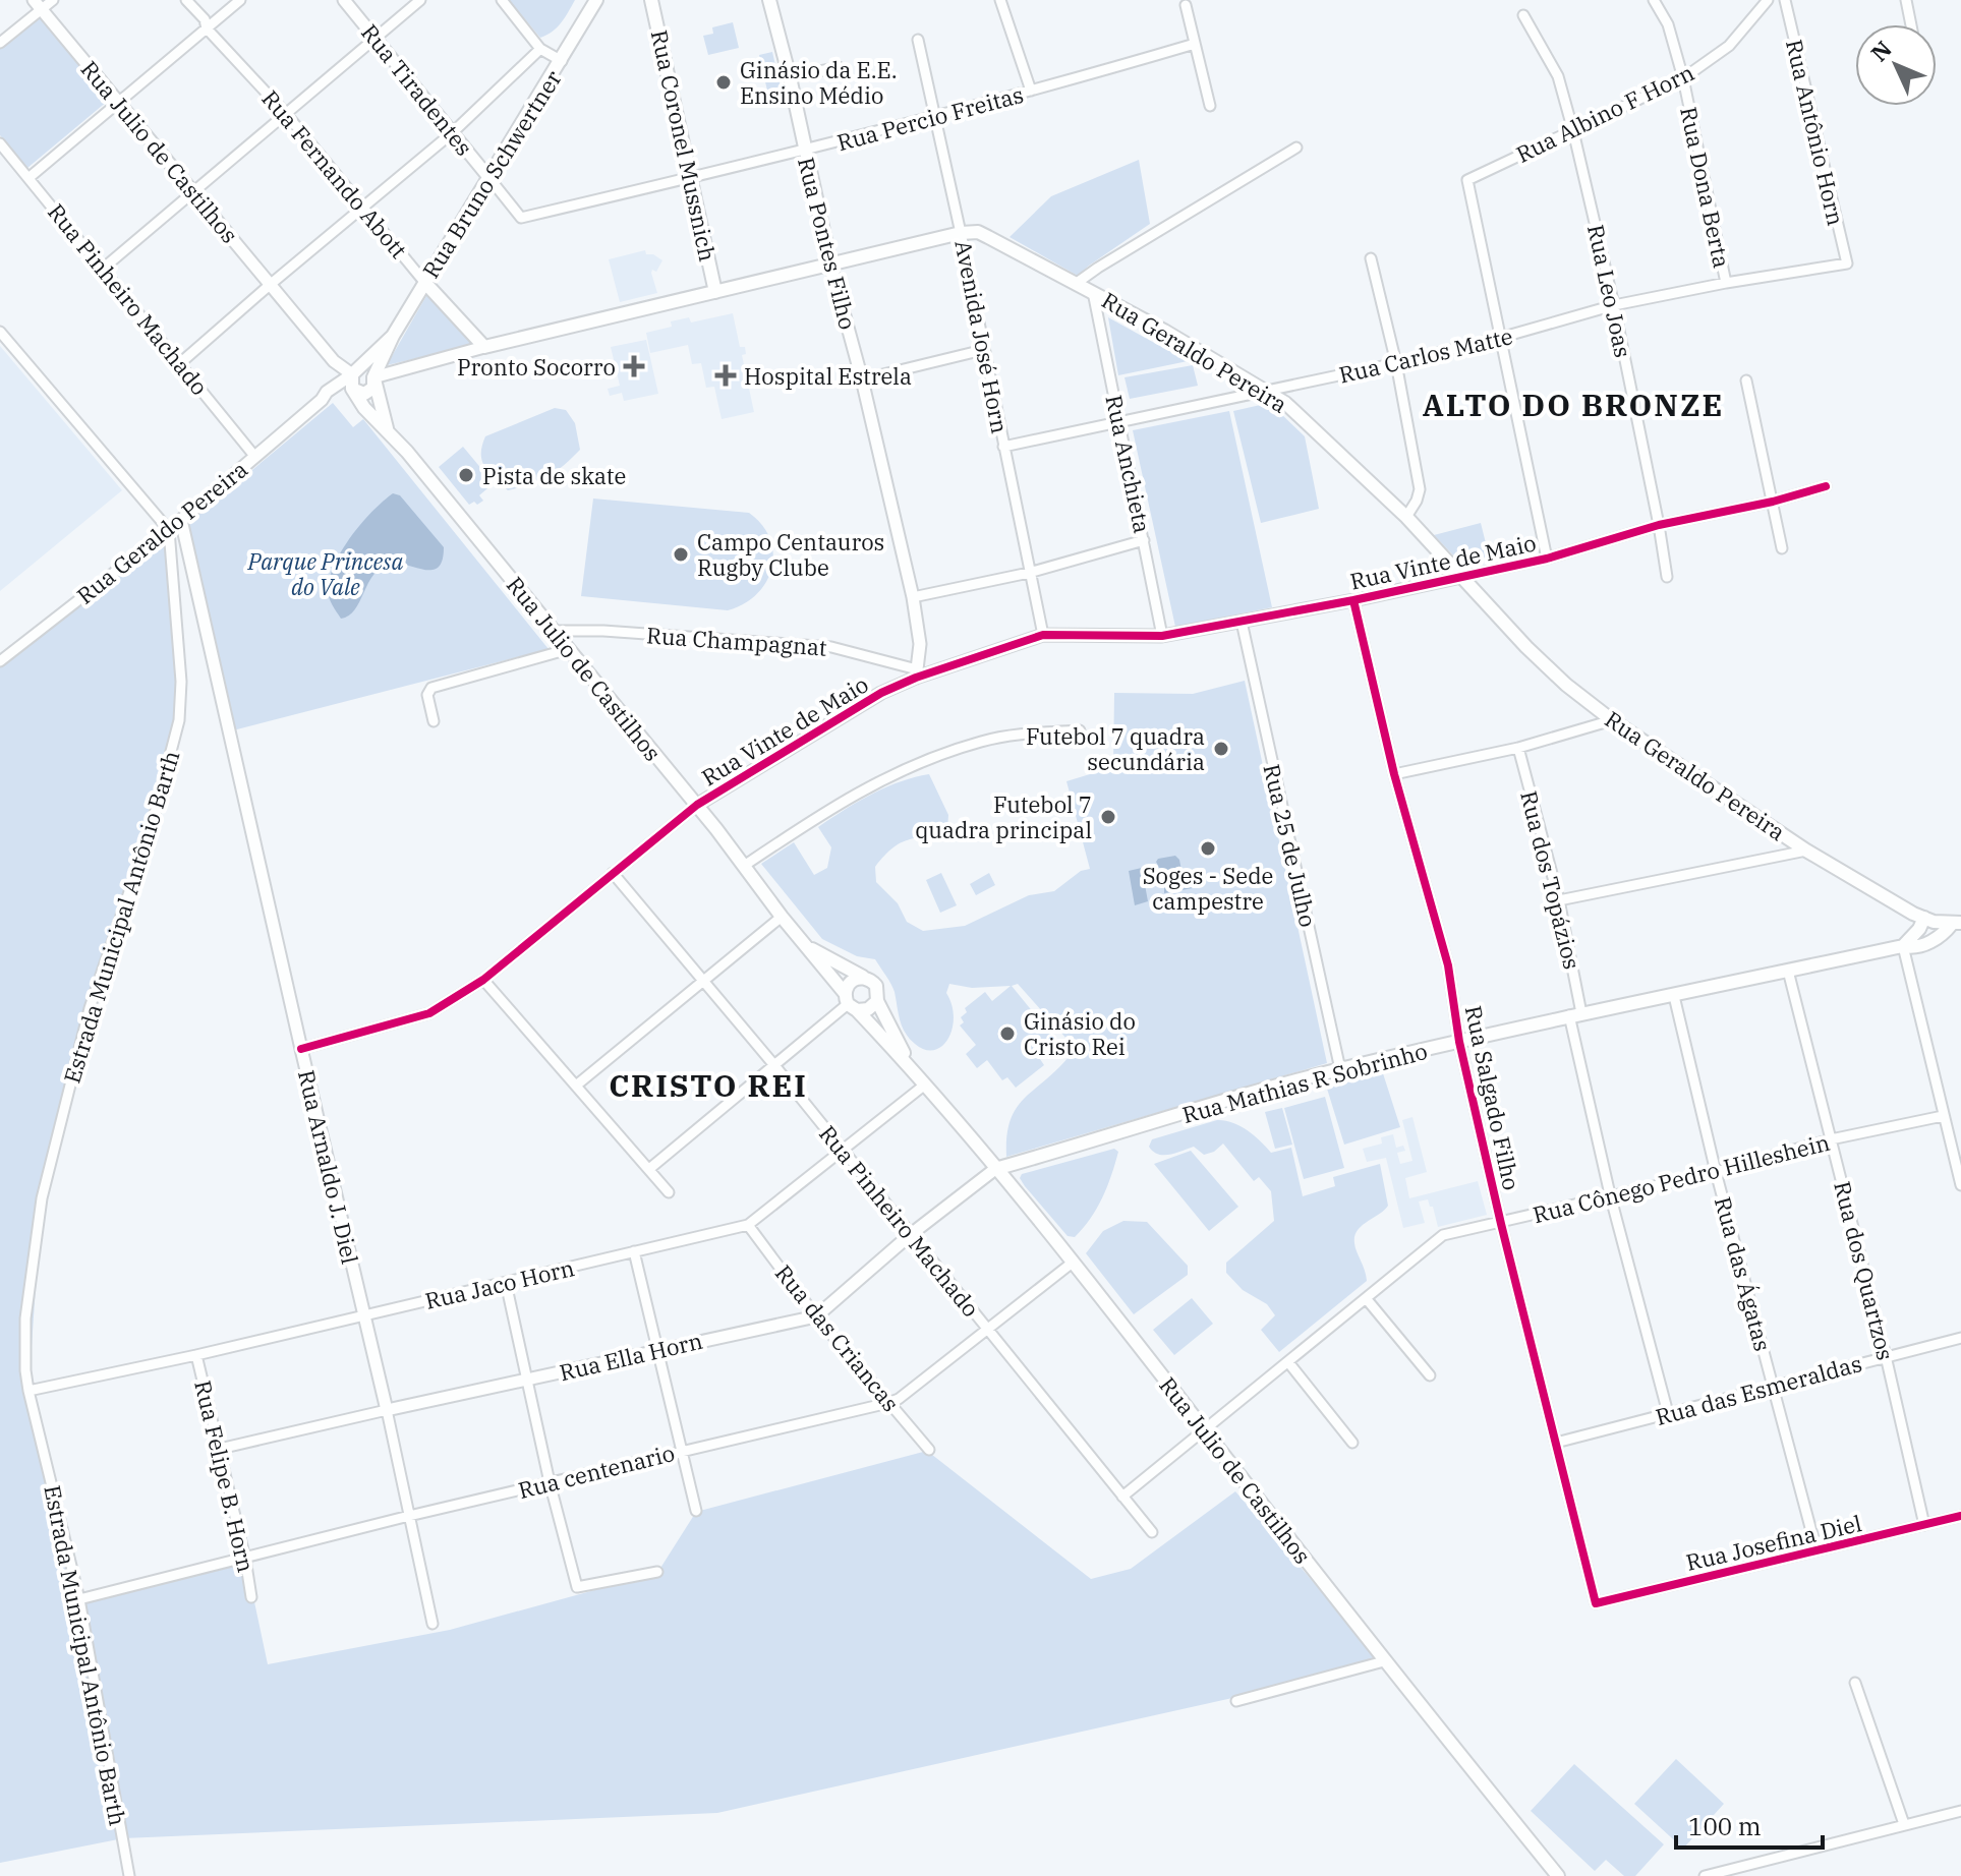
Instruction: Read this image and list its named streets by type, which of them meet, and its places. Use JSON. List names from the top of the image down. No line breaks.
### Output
{"streets":{"main road":["Rua Coronel Mussnich","Rua Julio de Castilhos","Rua Fernando Abott","Rua Bruno Schwertner","Rua Pontes Filho","Rua Geraldo Pereira","Rua Mathias R Sobrinho"],"street":["Rua Tiradentes","Rua Albino F Horn","Rua Percio Freitas","Rua Antônio Horn","Rua Dona Berta","Rua Leo Joas","Rua Pinheiro Machado","Avenida José Horn","Rua Carlos Matte","Rua Anchieta","Rua Vinte de Maio","Rua Champagnat","Rua 25 de Julho","Rua dos Topázios","Estrada Municipal Antônio Barth","Rua Salgado Filho","Rua Arnaldo J. Diel","Rua Cônego Pedro Hilleshein","Rua dos Quartzos","Rua das Ágatas","Rua Jaco Horn","Rua das Criancas","Rua Ella Horn","Rua das Esmeraldas","Rua centenario","Rua Felipe B. Horn","Rua Josefina Diel"]},"crossings":[["Rua Tiradentes","Rua Percio Freitas"],["Rua Tiradentes","Rua Bruno Schwertner"],["Rua Albino F Horn","Rua Dona Berta"],["Rua Albino F Horn","Rua Leo Joas"],["Rua Albino F Horn","Rua Carlos Matte"],["Rua Percio Freitas","Rua Coronel Mussnich"],["Rua Percio Freitas","Rua Pontes Filho"],["Rua Percio Freitas","Avenida José Horn"],["Rua Antônio Horn","Rua Carlos Matte"],["Rua Coronel Mussnich","Rua Geraldo Pereira"],["Rua Julio de Castilhos","Rua Bruno Schwertner"],["Rua Julio de Castilhos","Rua Geraldo Pereira"],["Rua Julio de Castilhos","Rua Vinte de Maio"],["Rua Julio de Castilhos","Rua Champagnat"],["Rua Julio de Castilhos","Rua Mathias R Sobrinho"],["Rua Julio de Castilhos","Rua Cônego Pedro Hilleshein"],["Rua Julio de Castilhos","Rua Jaco Horn"],["Rua Julio de Castilhos","Rua Ella Horn"],["Rua Julio de Castilhos","Rua centenario"],["Rua Fernando Abott","Rua Bruno Schwertner"],["Rua Fernando Abott","Rua Geraldo Pereira"],["Rua Bruno Schwertner","Rua Geraldo Pereira"],["Rua Dona Berta","Rua Carlos Matte"],["Rua Pontes Filho","Rua Geraldo Pereira"],["Rua Pontes Filho","Rua Vinte de Maio"],["Rua Pontes Filho","Rua Champagnat"],["Rua Leo Joas","Rua Carlos Matte"],["Rua Leo Joas","Rua Vinte de Maio"],["Rua Pinheiro Machado","Rua Geraldo Pereira"],["Rua Pinheiro Machado","Rua Vinte de Maio"],["Rua Pinheiro Machado","Rua Cônego Pedro Hilleshein"],["Rua Pinheiro Machado","Rua Jaco Horn"],["Rua Pinheiro Machado","Rua Ella Horn"],["Rua Pinheiro Machado","Rua centenario"],["Avenida José Horn","Rua Geraldo Pereira"],["Avenida José Horn","Rua Carlos Matte"],["Avenida José Horn","Rua Vinte de Maio"],["Rua Geraldo Pereira","Rua Carlos Matte"],["Rua Geraldo Pereira","Rua Anchieta"],["Rua Geraldo Pereira","Rua Vinte de Maio"],["Rua Geraldo Pereira","Estrada Municipal Antônio Barth"],["Rua Geraldo Pereira","Rua Mathias R Sobrinho"],["Rua Geraldo Pereira","Rua Arnaldo J. Diel"],["Rua Carlos Matte","Rua Anchieta"],["Rua Anchieta","Rua Vinte de Maio"],["Rua Vinte de Maio","Rua Champagnat"],["Rua Vinte de Maio","Rua 25 de Julho"],["Rua Vinte de Maio","Rua Salgado Filho"],["Rua Vinte de Maio","Rua Arnaldo J. Diel"],["Rua 25 de Julho","Rua Mathias R Sobrinho"],["Rua dos Topázios","Rua Mathias R Sobrinho"],["Rua dos Topázios","Rua Cônego Pedro Hilleshein"],["Rua dos Topázios","Rua das Esmeraldas"],["Estrada Municipal Antônio Barth","Rua Jaco Horn"],["Estrada Municipal Antônio Barth","Rua centenario"],["Rua Mathias R Sobrinho","Rua Salgado Filho"],["Rua Mathias R Sobrinho","Rua dos Quartzos"],["Rua Mathias R Sobrinho","Rua das Ágatas"],["Rua Mathias R Sobrinho","Rua Ella Horn"],["Rua Salgado Filho","Rua Cônego Pedro Hilleshein"],["Rua Salgado Filho","Rua das Esmeraldas"],["Rua Salgado Filho","Rua Josefina Diel"],["Rua Arnaldo J. Diel","Rua Jaco Horn"],["Rua Arnaldo J. Diel","Rua Ella Horn"],["Rua Arnaldo J. Diel","Rua centenario"],["Rua Cônego Pedro Hilleshein","Rua dos Quartzos"],["Rua Cônego Pedro Hilleshein","Rua das Ágatas"],["Rua dos Quartzos","Rua das Esmeraldas"],["Rua dos Quartzos","Rua Josefina Diel"],["Rua das Ágatas","Rua das Esmeraldas"],["Rua das Ágatas","Rua Josefina Diel"],["Rua Jaco Horn","Rua das Criancas"],["Rua Jaco Horn","Rua Felipe B. Horn"],["Rua das Criancas","Rua Ella Horn"],["Rua das Criancas","Rua centenario"],["Rua Ella Horn","Rua Felipe B. Horn"],["Rua centenario","Rua Felipe B. Horn"]],"districts":["ALTO DO BRONZE","CRISTO REI"],"parks":["Parque Princesa do Vale"],"places":{"other":["Ginásio da E.E. Ensino Médio","Pista de skate","Campo Centauros Rugby Clube","Futebol 7 quadra secundária","Futebol 7 quadra principal","Soges - Sede campestre","Ginásio do Cristo Rei"],"health":["Pronto Socorro","Hospital Estrela"]},"scale_bar":"100 m","north":"top left"}
